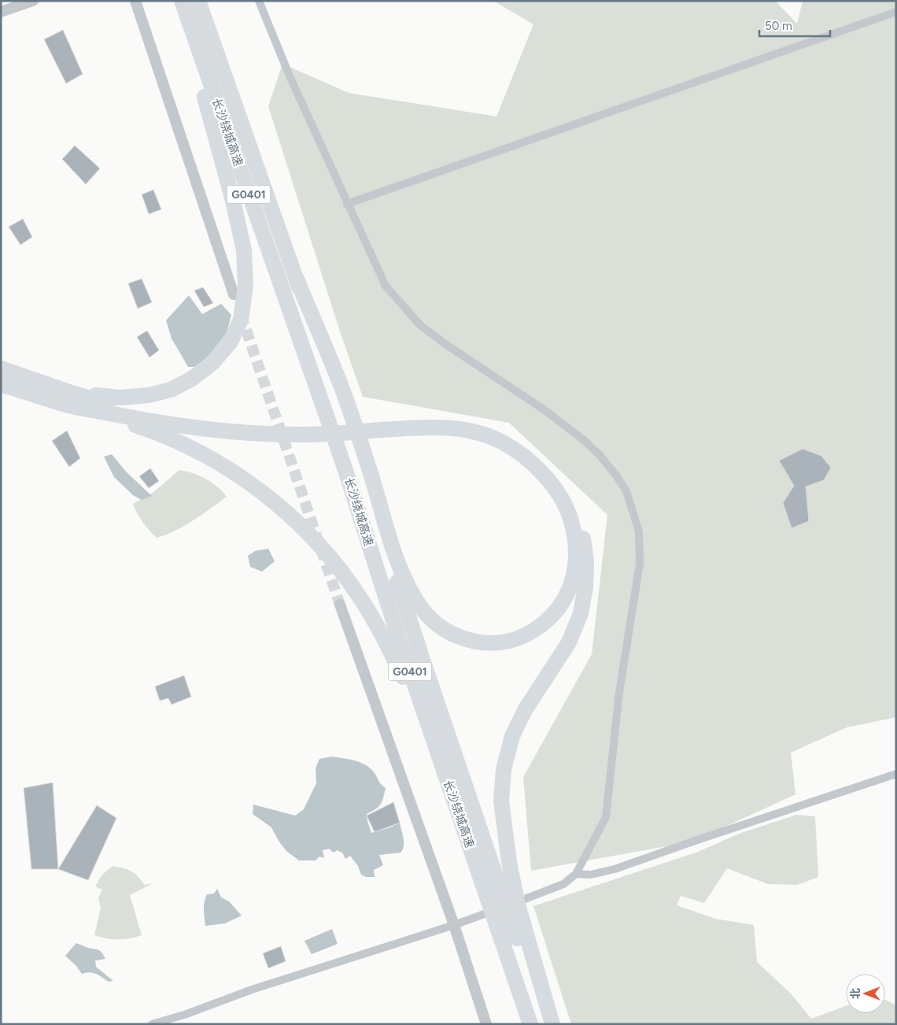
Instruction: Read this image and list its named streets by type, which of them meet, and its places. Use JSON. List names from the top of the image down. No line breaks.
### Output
{"streets":{"highway":["长沙绕城高速","G0401"]},"scale_bar":"50 m","north":"left"}
